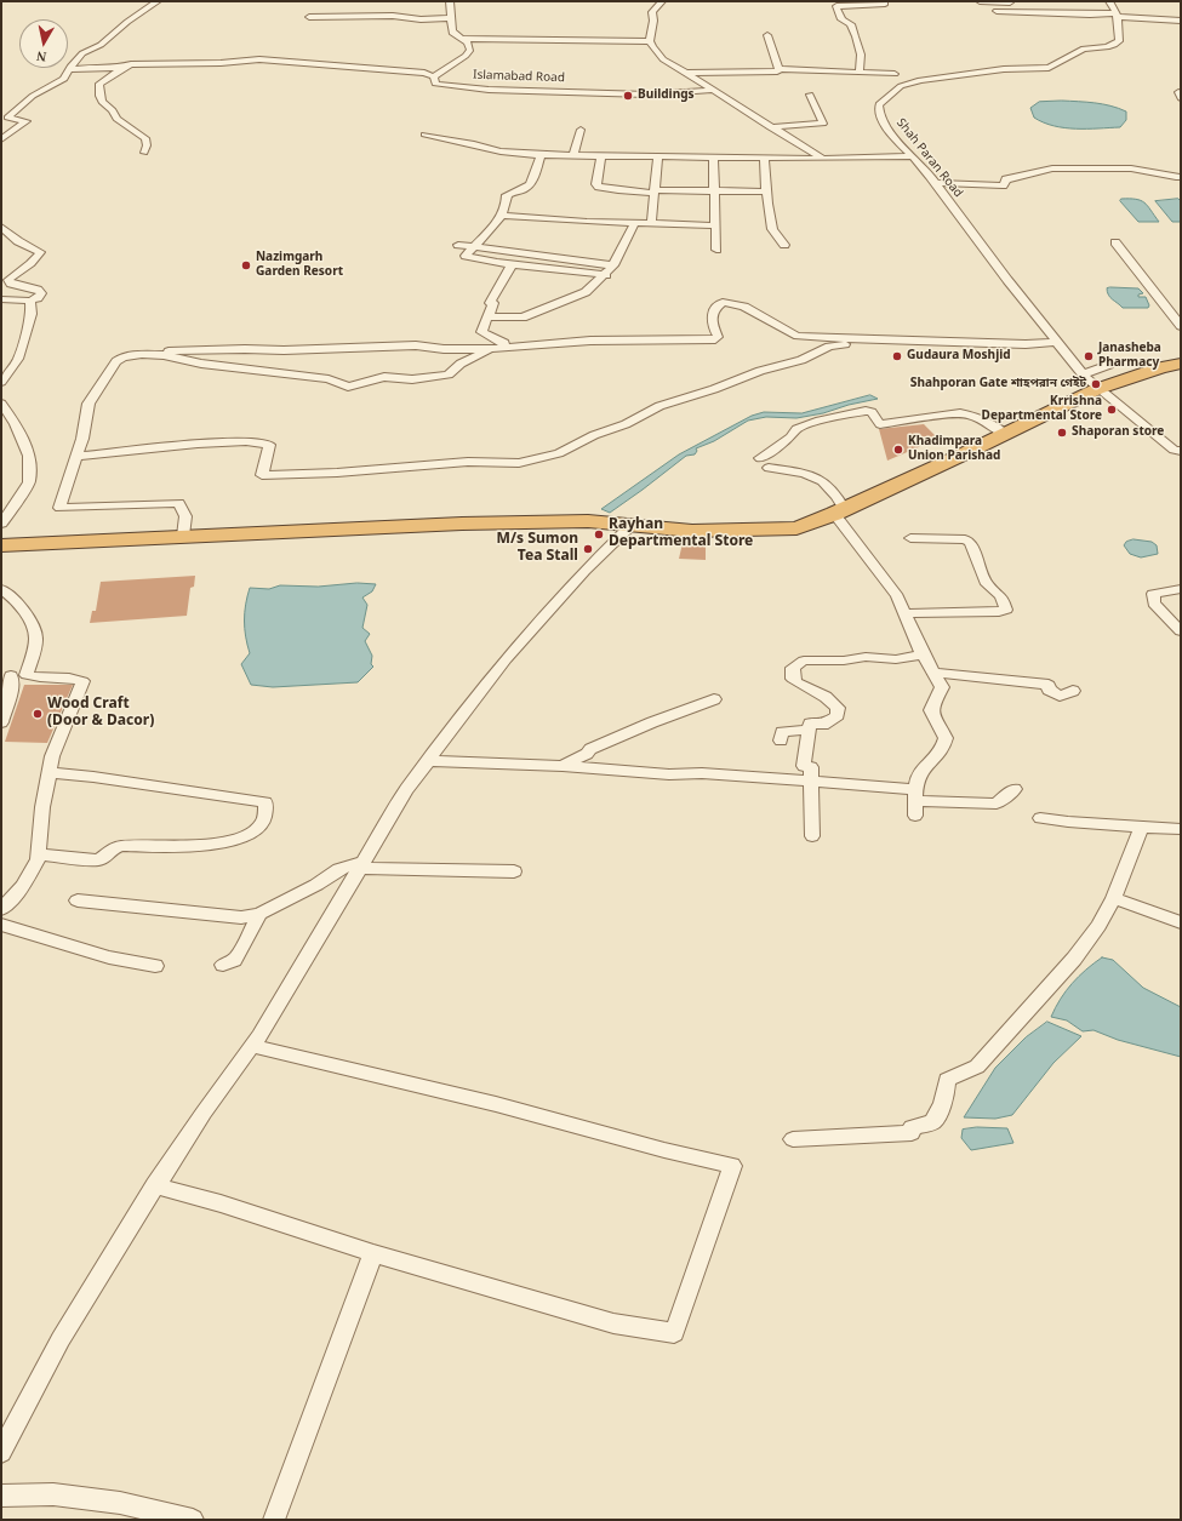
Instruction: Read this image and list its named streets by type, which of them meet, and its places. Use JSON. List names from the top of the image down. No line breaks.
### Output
{"streets":{"street":["Islamabad Road","Shah Paran Road"]},"places":["Buildings","Nazimgarh Garden Resort","Gudaura Moshjid","Janasheba Pharmacy","Shahporan Gate শাহপরান গেইট","Krrishna Departmental Store","Shaporan store","Khadimpara Union Parishad","Rayhan Departmental Store","M/s Sumon Tea Stall","Wood Craft (Door & Dacor)"],"north":"bottom"}
